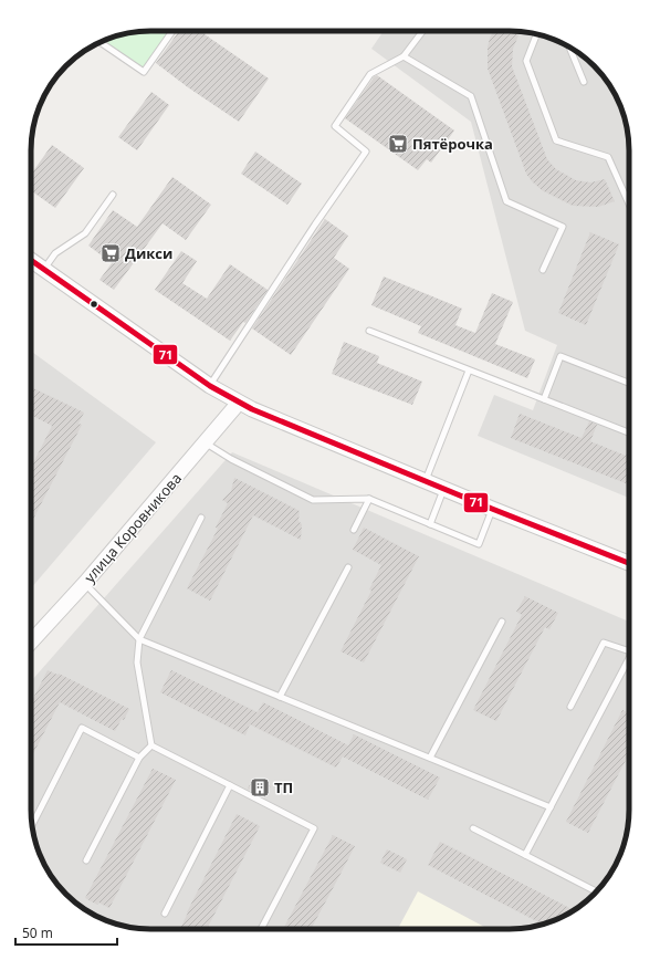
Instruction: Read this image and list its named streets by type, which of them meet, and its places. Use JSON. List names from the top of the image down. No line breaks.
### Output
{"streets":{"street":["улица Коровникова"]},"places":{"supermarket":["Пятёрочка","Дикси"],"building":["ТП"]},"lines":["transit line 71"],"scale_bar":"50 m"}
